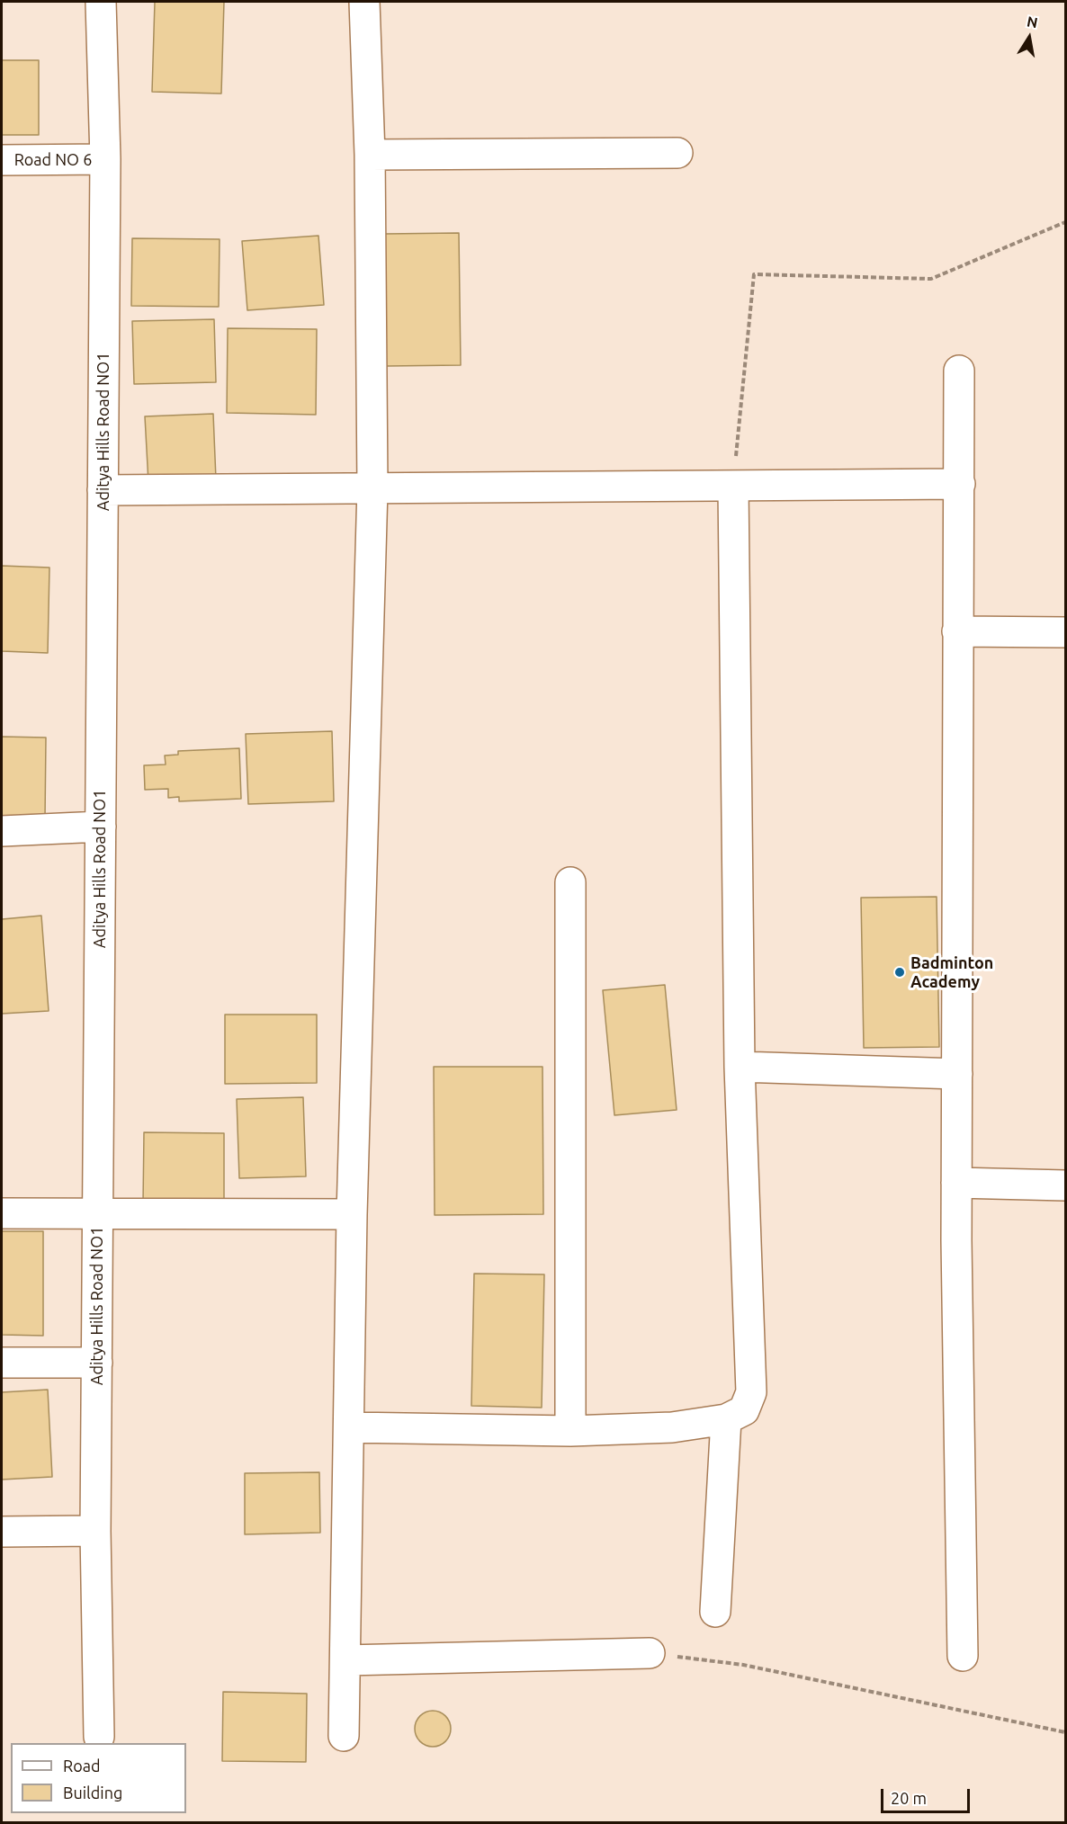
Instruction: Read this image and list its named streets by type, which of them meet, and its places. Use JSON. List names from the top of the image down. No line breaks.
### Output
{"streets":{"street":["Road NO 6","Aditya Hills Road NO1"]},"crossings":[["Road NO 6","Aditya Hills Road NO1"]],"places":["Badminton Academy"],"legend":["Road","Building"],"scale_bar":"20 m","north":"top"}
